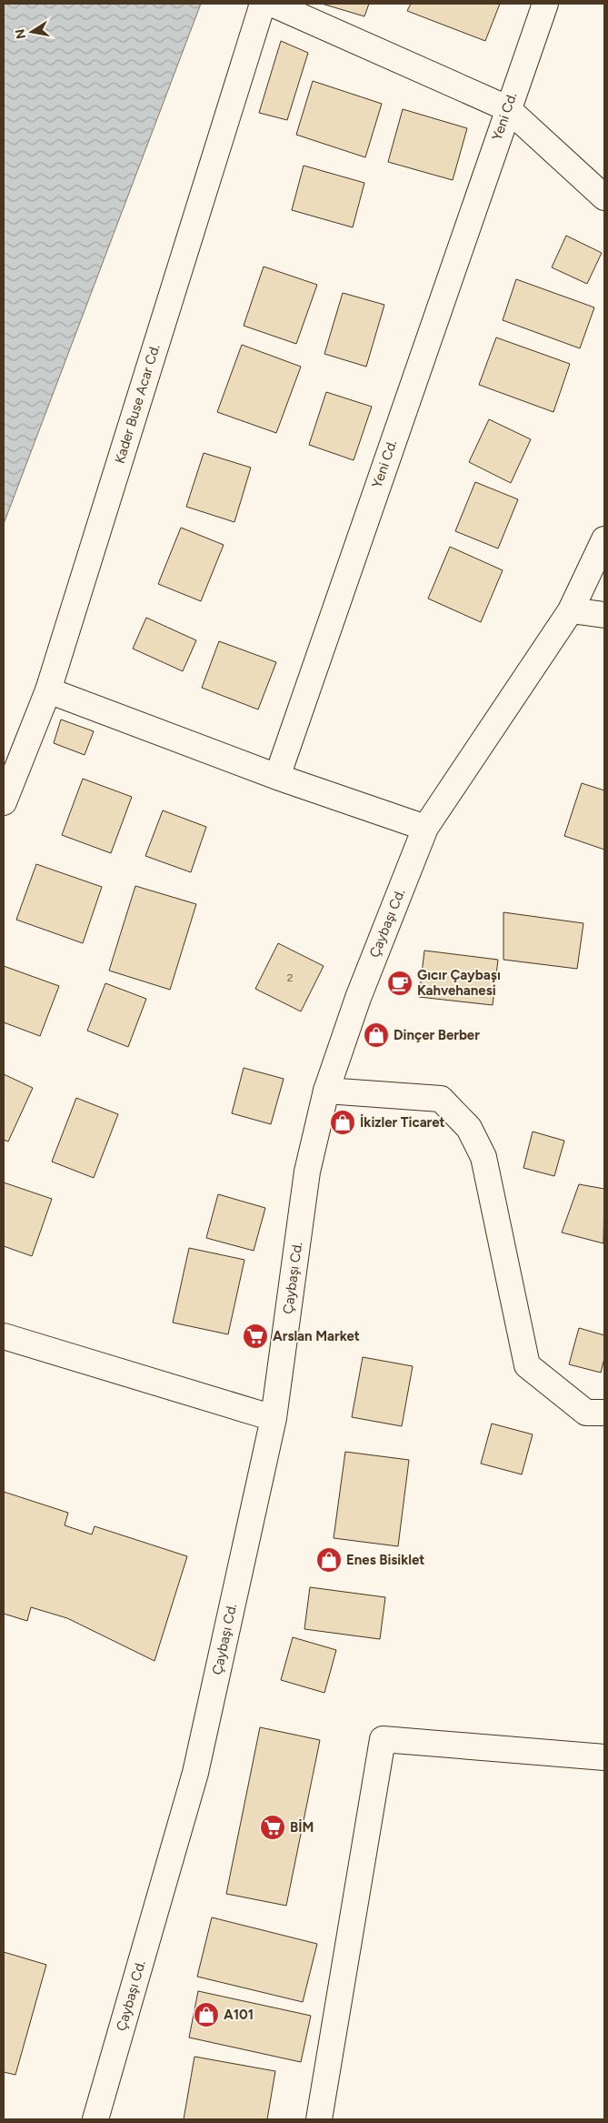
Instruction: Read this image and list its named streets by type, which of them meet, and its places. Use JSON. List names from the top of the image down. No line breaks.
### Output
{"streets":{"street":["Yeni Cd.","Kader Buse Acar Cd.","Çaybaşı Cd."]},"places":{"cafe":["Gıcır Çaybaşı Kahvehanesi"],"shop":["Dinçer Berber","İkizler Ticaret","Enes Bisiklet","A101"],"supermarket":["Arslan Market","BİM"]},"house_numbers":["2"],"north":"left"}
